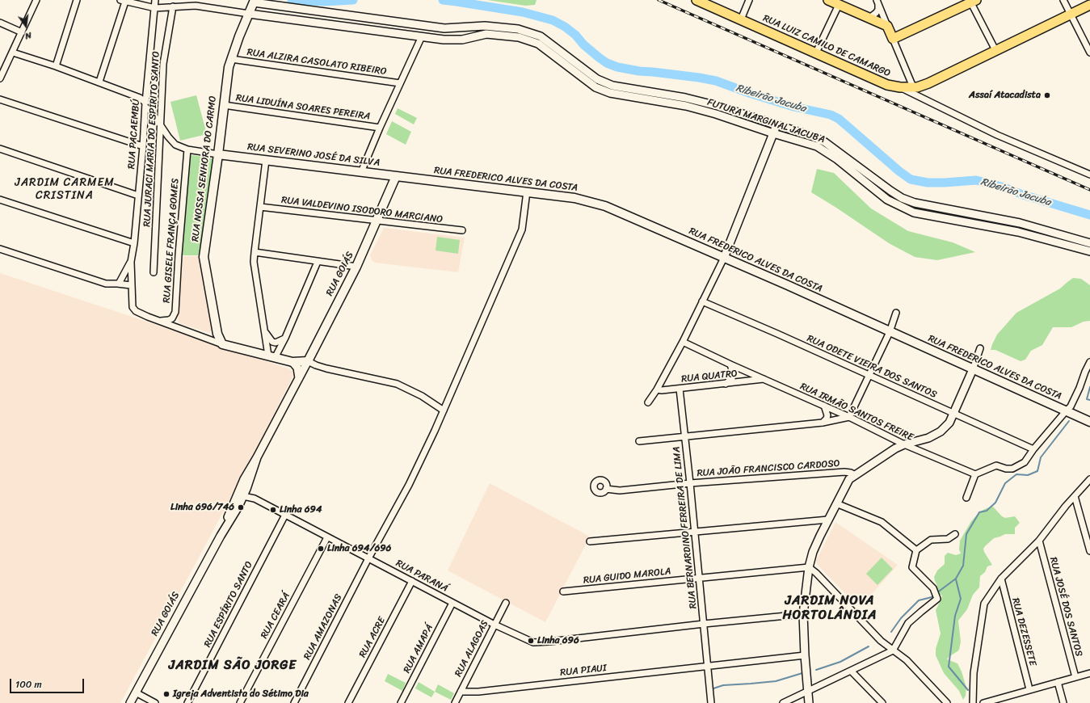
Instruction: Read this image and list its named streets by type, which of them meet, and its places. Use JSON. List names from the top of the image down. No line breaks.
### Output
{"streets":{"main road":["RUA LUIZ CAMILO DE CAMARGO","RUA SEVERINO JOSÉ DA SILVA","RUA NOSSA SENHORA DO CARMO","RUA FREDERICO ALVES DA COSTA","RUA GOIÁS"],"street":["RUA ALZIRA CASOLATO RIBEIRO","RUA LIDUÍNA SOARES PEREIRA","FUTURA MARGINAL JACUBA","RUA PACAEMBÚ","RUA JURACI MARIA DO ESPÍRITO SANTO","RUA VALDEVINO ISODORO MARCIANO","RUA GISELE FRANÇA GOMES","RUA ODETE VIEIRA DOS SANTOS","RUA QUATRO","RUA IRMÃO SANTOS FREIRE","RUA JOÃO FRANCISCO CARDOSO","RUA BERNARDINO FERREIRA DE LIMA","RUA PARANÁ","RUA GUIDO MAROLA","RUA ESPÍRITO SANTO","RUA JOSÉ DOS SANTOS","RUA CEARÁ","RUA AMAZONAS","RUA DEZESSETE","RUA ACRE","RUA AMAPÁ","RUA ALAGOAS","RUA PIAUI"]},"crossings":[["RUA ALZIRA CASOLATO RIBEIRO","RUA NOSSA SENHORA DO CARMO"],["RUA LIDUÍNA SOARES PEREIRA","RUA NOSSA SENHORA DO CARMO"],["FUTURA MARGINAL JACUBA","RUA NOSSA SENHORA DO CARMO"],["RUA PACAEMBÚ","RUA SEVERINO JOSÉ DA SILVA"],["RUA PACAEMBÚ","RUA GISELE FRANÇA GOMES"],["RUA JURACI MARIA DO ESPÍRITO SANTO","RUA SEVERINO JOSÉ DA SILVA"],["RUA SEVERINO JOSÉ DA SILVA","RUA NOSSA SENHORA DO CARMO"],["RUA SEVERINO JOSÉ DA SILVA","RUA FREDERICO ALVES DA COSTA"],["RUA SEVERINO JOSÉ DA SILVA","RUA GISELE FRANÇA GOMES"],["RUA SEVERINO JOSÉ DA SILVA","RUA GOIÁS"],["RUA FREDERICO ALVES DA COSTA","RUA GOIÁS"],["RUA FREDERICO ALVES DA COSTA","RUA AMAZONAS"],["RUA VALDEVINO ISODORO MARCIANO","RUA GOIÁS"],["RUA GOIÁS","RUA PARANÁ"],["RUA QUATRO","RUA IRMÃO SANTOS FREIRE"],["RUA QUATRO","RUA BERNARDINO FERREIRA DE LIMA"],["RUA JOÃO FRANCISCO CARDOSO","RUA BERNARDINO FERREIRA DE LIMA"],["RUA BERNARDINO FERREIRA DE LIMA","RUA PARANÁ"],["RUA BERNARDINO FERREIRA DE LIMA","RUA GUIDO MAROLA"],["RUA BERNARDINO FERREIRA DE LIMA","RUA PIAUI"],["RUA PARANÁ","RUA ESPÍRITO SANTO"],["RUA PARANÁ","RUA CEARÁ"],["RUA PARANÁ","RUA AMAZONAS"],["RUA PARANÁ","RUA ACRE"],["RUA PARANÁ","RUA AMAPÁ"],["RUA PARANÁ","RUA ALAGOAS"],["RUA ALAGOAS","RUA PIAUI"]],"districts":["JARDIM CARMEM CRISTINA","JARDIM NOVA HORTOLÂNDIA","JARDIM SÃO JORGE"],"water":["Ribeirão Jacuba"],"places":["Assaí Atacadista","Linha 696/746","Linha 694","Linha 694/696","Linha 696","Igreja Adventista do Sétimo Dia"],"scale_bar":"100 m","north":"bottom"}
